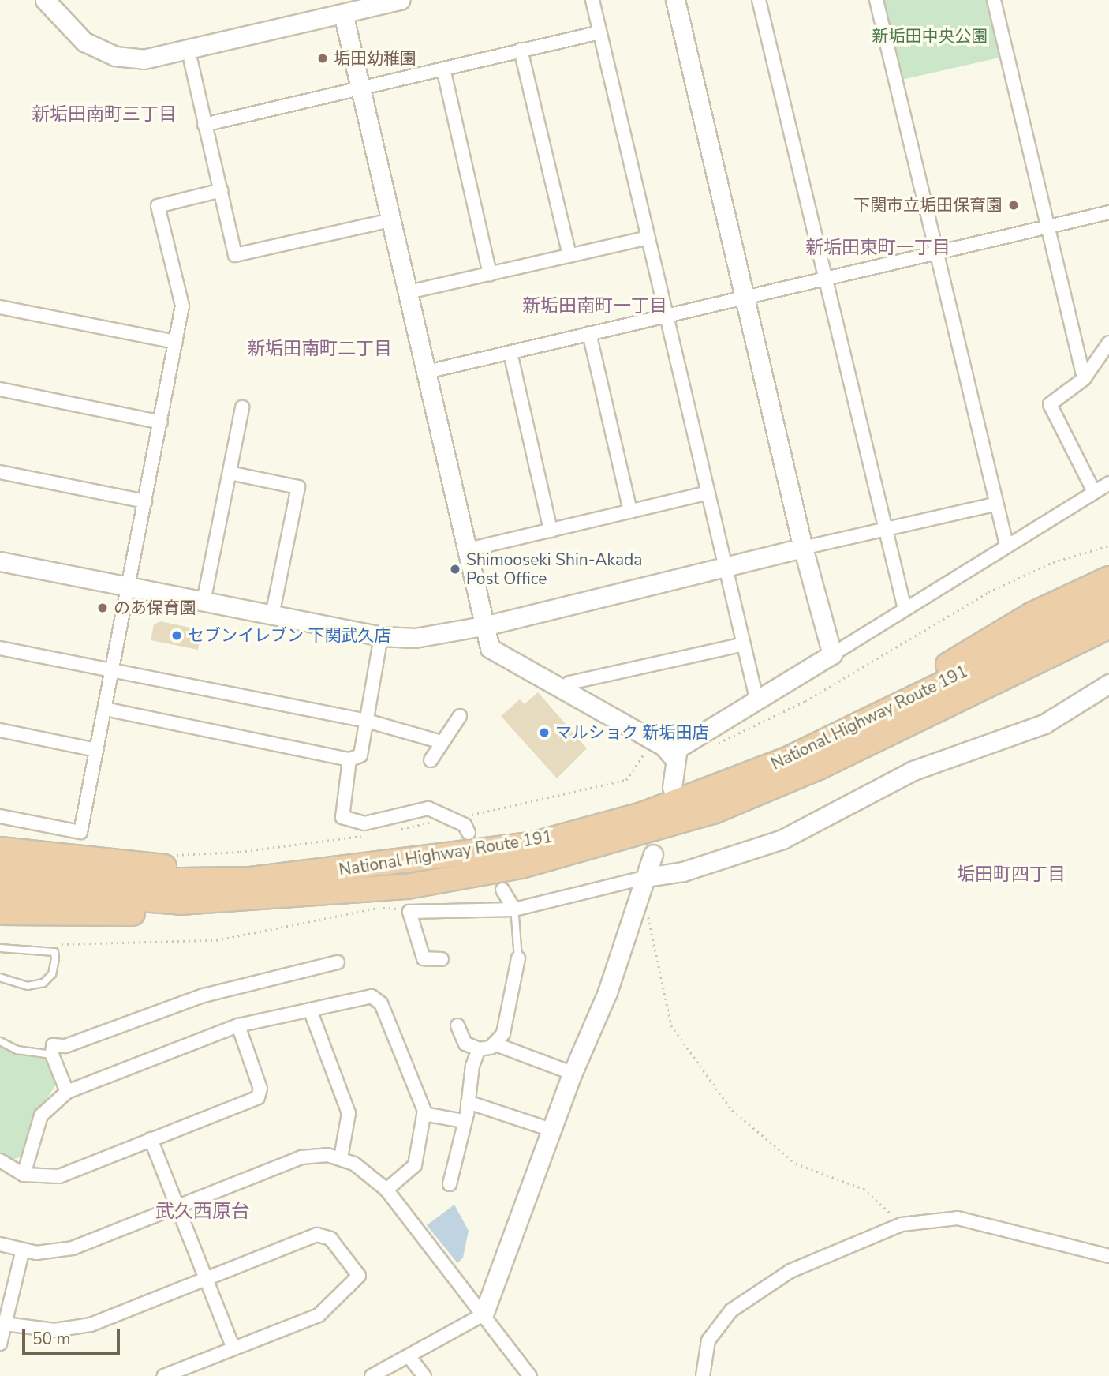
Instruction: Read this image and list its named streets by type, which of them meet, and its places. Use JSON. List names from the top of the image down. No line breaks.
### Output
{"streets":{"highway":["National Highway Route 191"]},"districts":["新垢田南町三丁目","新垢田東町一丁目","新垢田南町一丁目","新垢田南町二丁目","垢田町四丁目","武久西原台"],"parks":["新垢田中央公園"],"places":["垢田幼稚園","下関市立垢田保育園","Shimooseki Shin-Akada Post Office","のあ保育園","セブンイレブン 下関武久店","マルショク 新垢田店"],"scale_bar":"50 m"}
